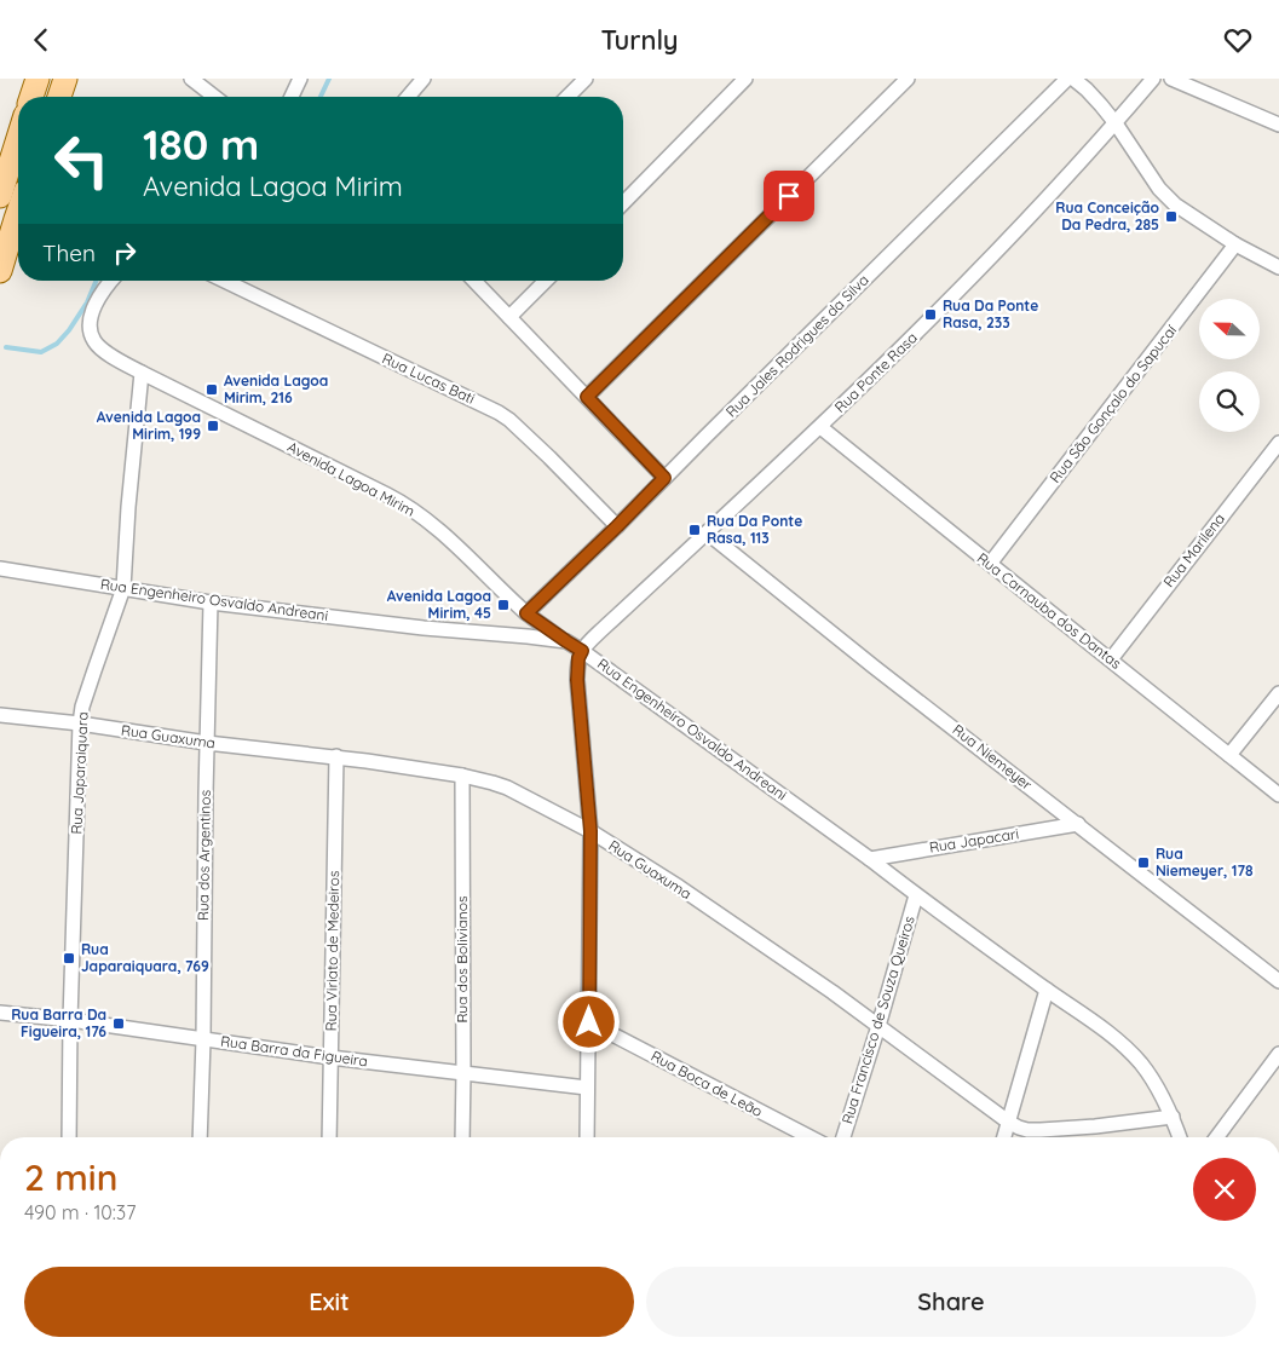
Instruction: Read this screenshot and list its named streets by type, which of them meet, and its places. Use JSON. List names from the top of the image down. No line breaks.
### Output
{"streets":{"street":["Rua Jales Rodrigues da Silva","Rua Ponte Rasa","Rua Lucas Bati","Rua São Gonçalo do Sapucaí","Avenida Lagoa Mirim","Rua Marilena","Rua Engenheiro Osvaldo Andreani","Rua Carnauba dos Dantas","Rua Guaxuma","Rua Niemeyer","Rua Japaraiquara","Rua Japacari","Rua dos Argentinos","Rua Viriato de Medeiros","Rua dos Bolivianos","Rua Francisco de Souza Queiros","Rua Barra da Figueira","Rua Boca de Leão"]},"crossings":[["Rua Jales Rodrigues da Silva","Rua Lucas Bati"],["Rua Jales Rodrigues da Silva","Avenida Lagoa Mirim"],["Rua Ponte Rasa","Rua Engenheiro Osvaldo Andreani"],["Rua Ponte Rasa","Rua Carnauba dos Dantas"],["Rua Ponte Rasa","Rua Niemeyer"],["Rua São Gonçalo do Sapucaí","Rua Carnauba dos Dantas"],["Avenida Lagoa Mirim","Rua Engenheiro Osvaldo Andreani"],["Avenida Lagoa Mirim","Rua Japaraiquara"],["Rua Marilena","Rua Carnauba dos Dantas"],["Rua Engenheiro Osvaldo Andreani","Rua Guaxuma"],["Rua Engenheiro Osvaldo Andreani","Rua Japaraiquara"],["Rua Engenheiro Osvaldo Andreani","Rua Japacari"],["Rua Engenheiro Osvaldo Andreani","Rua dos Argentinos"],["Rua Engenheiro Osvaldo Andreani","Rua Francisco de Souza Queiros"],["Rua Guaxuma","Rua Japaraiquara"],["Rua Guaxuma","Rua dos Argentinos"],["Rua Guaxuma","Rua Viriato de Medeiros"],["Rua Guaxuma","Rua dos Bolivianos"],["Rua Guaxuma","Rua Francisco de Souza Queiros"],["Rua Niemeyer","Rua Japacari"],["Rua Japaraiquara","Rua Barra da Figueira"],["Rua dos Argentinos","Rua Barra da Figueira"],["Rua Viriato de Medeiros","Rua Barra da Figueira"],["Rua dos Bolivianos","Rua Barra da Figueira"]],"places":{"transit":["Rua Conceição Da Pedra, 285","Rua Da Ponte Rasa, 233","Avenida Lagoa Mirim, 216","Avenida Lagoa Mirim, 199","Rua Da Ponte Rasa, 113","Avenida Lagoa Mirim, 45","Rua Niemeyer, 178","Rua Japaraiquara, 769","Rua Barra Da Figueira, 176"]},"north":"left","page":{"header":"Turnly","turn":["180 m","Avenida Lagoa Mirim"],"then":"Then","heading":["2 min","490 m · 10:37"],"buttons":["Exit","Share"]}}
